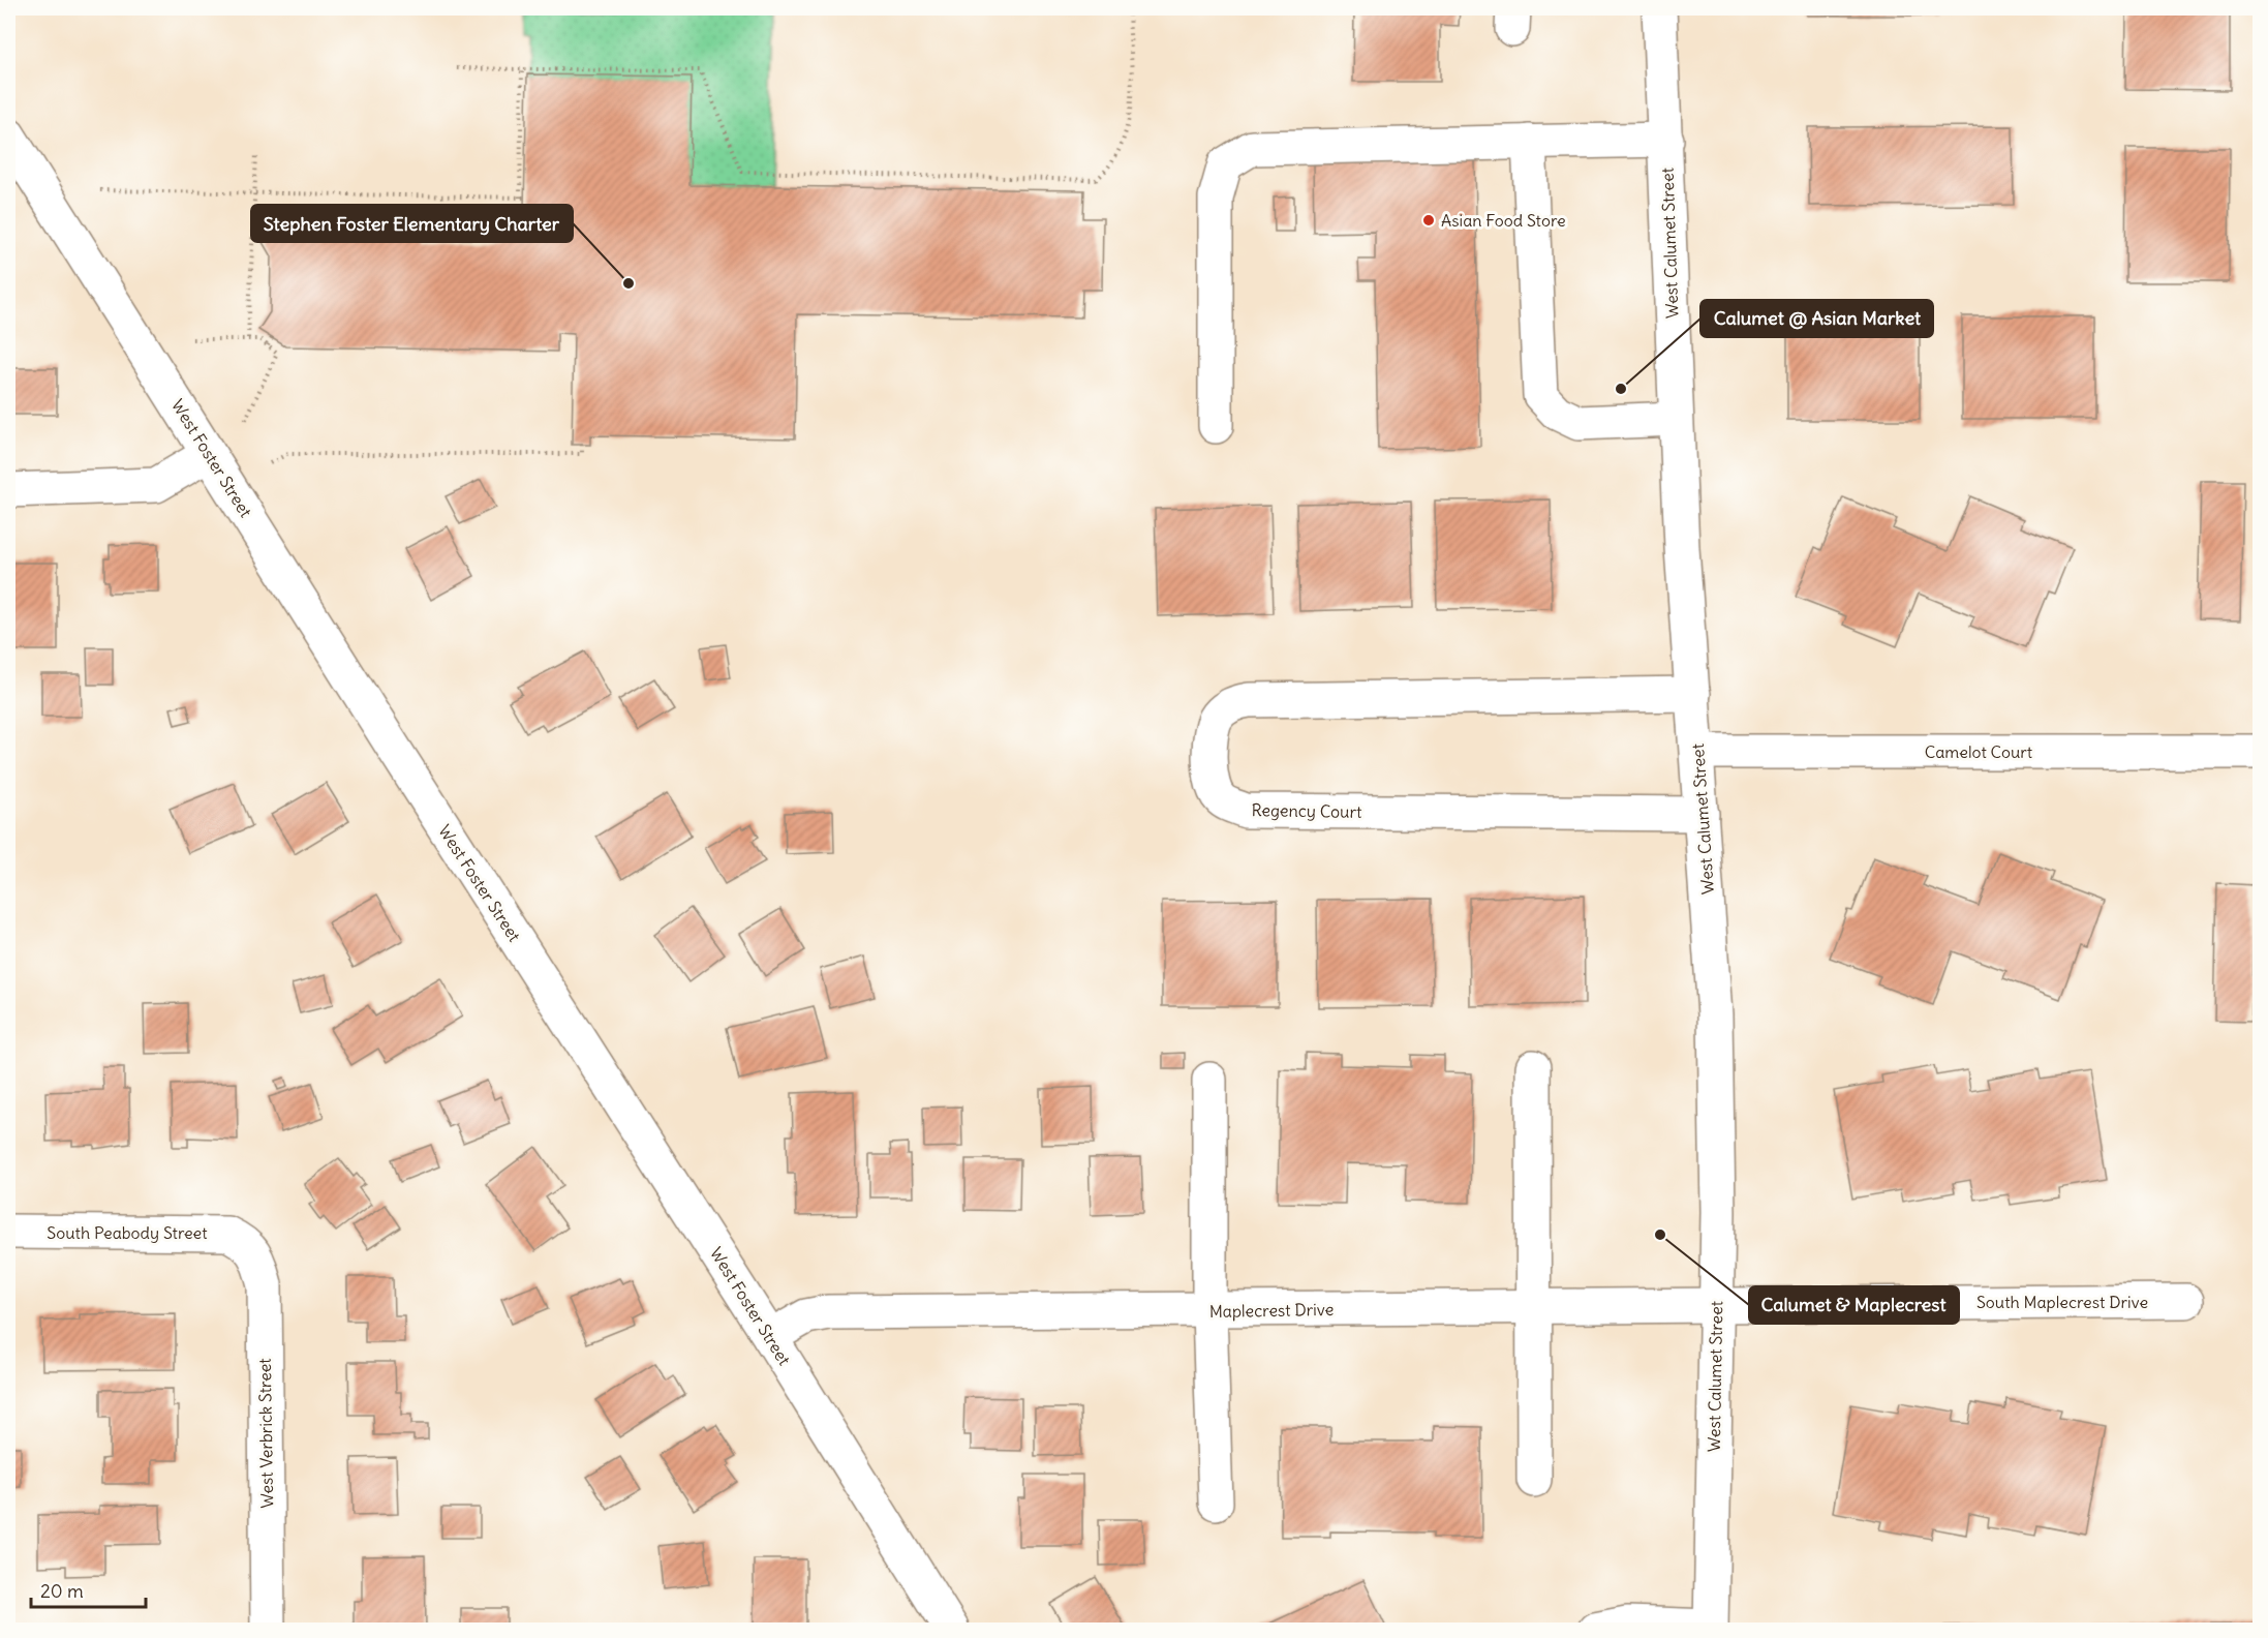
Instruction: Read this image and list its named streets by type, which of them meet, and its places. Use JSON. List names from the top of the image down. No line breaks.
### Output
{"streets":{"street":["West Calumet Street","West Foster Street","Camelot Court","Regency Court","South Peabody Street","South Maplecrest Drive","Maplecrest Drive","West Verbrick Street"]},"crossings":[["West Calumet Street","Camelot Court"],["West Calumet Street","Regency Court"],["West Calumet Street","South Maplecrest Drive"],["West Calumet Street","Maplecrest Drive"],["West Foster Street","Maplecrest Drive"],["South Peabody Street","West Verbrick Street"],["South Maplecrest Drive","Maplecrest Drive"]],"places":["Asian Food Store","Stephen Foster Elementary Charter","Calumet @ Asian Market","Calumet & Maplecrest"],"scale_bar":"20 m"}
